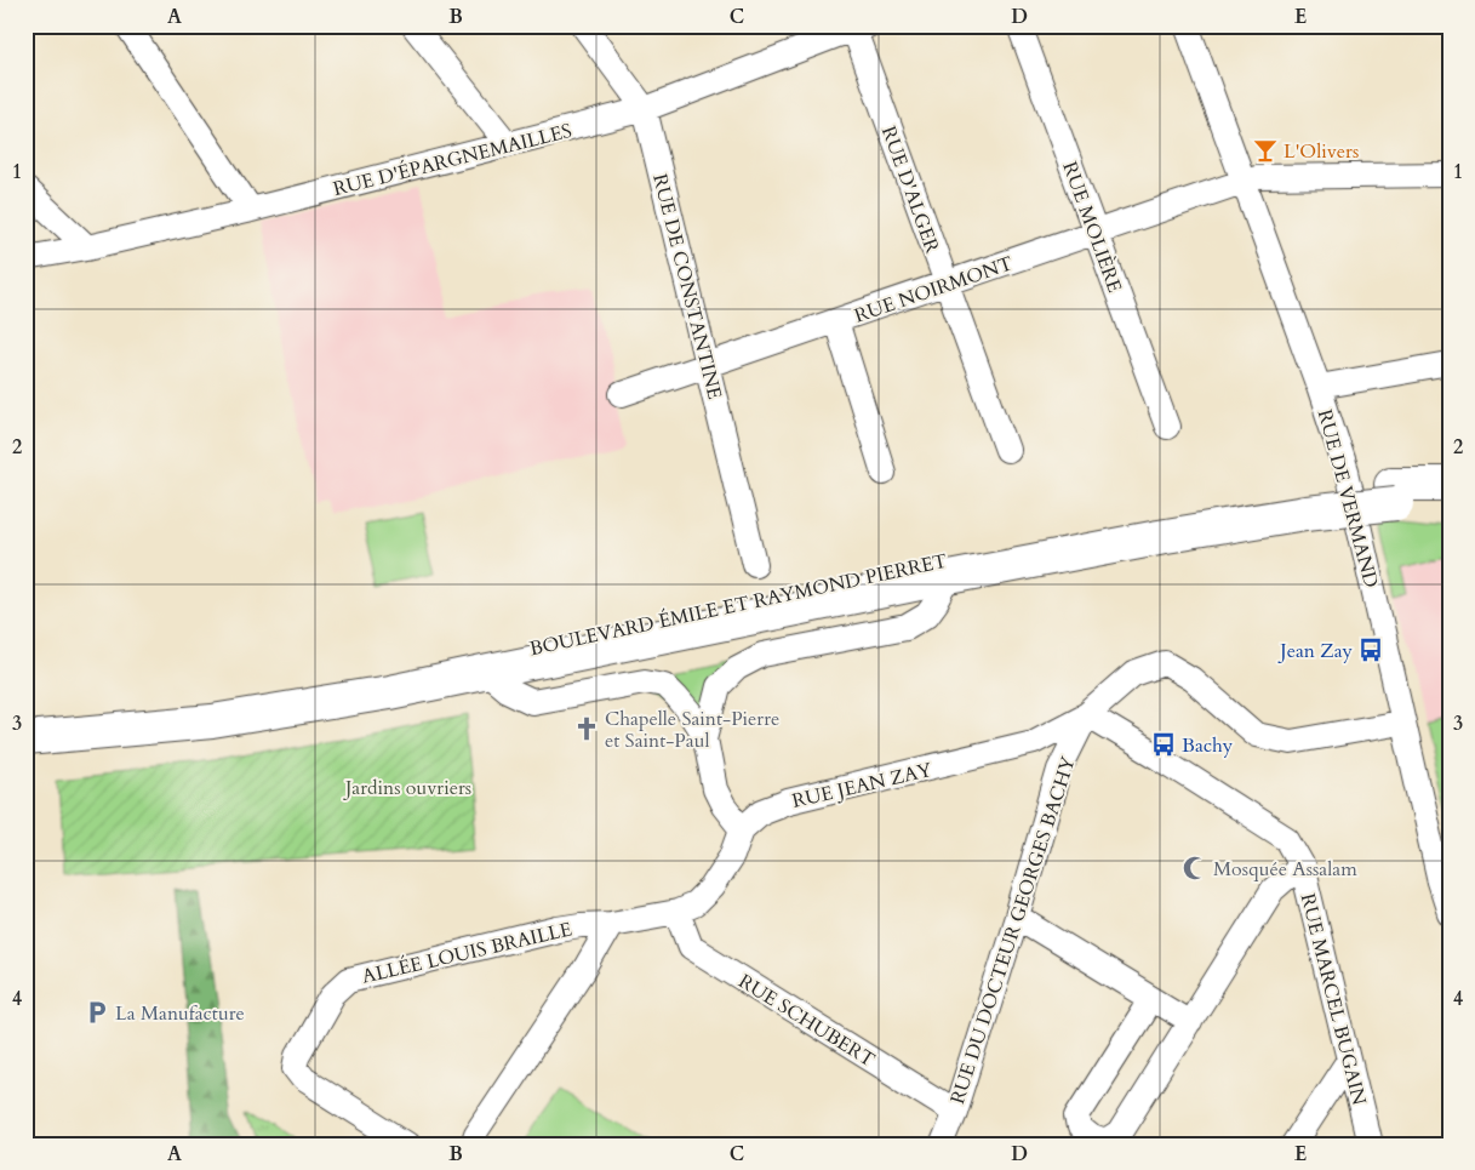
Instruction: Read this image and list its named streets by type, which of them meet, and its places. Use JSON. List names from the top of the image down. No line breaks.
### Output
{"streets":{"main road":["BOULEVARD ÉMILE ET RAYMOND PIERRET"],"street":["RUE D'ÉPARGNEMAILLES","RUE D'ALGER","RUE MOLIÈRE","RUE DE CONSTANTINE","RUE NOIRMONT","RUE DE VERMAND","RUE JEAN ZAY","RUE DU DOCTEUR GEORGES BACHY","ALLÉE LOUIS BRAILLE","RUE MARCEL BUGAIN","RUE SCHUBERT"]},"crossings":[["RUE D'ÉPARGNEMAILLES","RUE D'ALGER"],["RUE D'ÉPARGNEMAILLES","RUE DE CONSTANTINE"],["RUE D'ALGER","RUE NOIRMONT"],["RUE MOLIÈRE","RUE NOIRMONT"],["RUE DE CONSTANTINE","RUE NOIRMONT"],["RUE NOIRMONT","RUE DE VERMAND"],["RUE DE VERMAND","RUE DU DOCTEUR GEORGES BACHY"],["RUE JEAN ZAY","RUE DU DOCTEUR GEORGES BACHY"],["RUE JEAN ZAY","ALLÉE LOUIS BRAILLE"],["RUE JEAN ZAY","RUE MARCEL BUGAIN"],["RUE JEAN ZAY","RUE SCHUBERT"],["RUE DU DOCTEUR GEORGES BACHY","RUE MARCEL BUGAIN"],["RUE DU DOCTEUR GEORGES BACHY","RUE SCHUBERT"],["ALLÉE LOUIS BRAILLE","RUE SCHUBERT"]],"parks":["Jardins ouvriers"],"places":{"bar":["L'Olivers"],"bus stop":["Jean Zay","Bachy"],"church":["Chapelle Saint-Pierre et Saint-Paul"],"mosque":["Mosquée Assalam"],"parking":["La Manufacture"]},"grid":{"columns":["A","B","C","D","E"],"rows":["1","2","3","4"]}}
